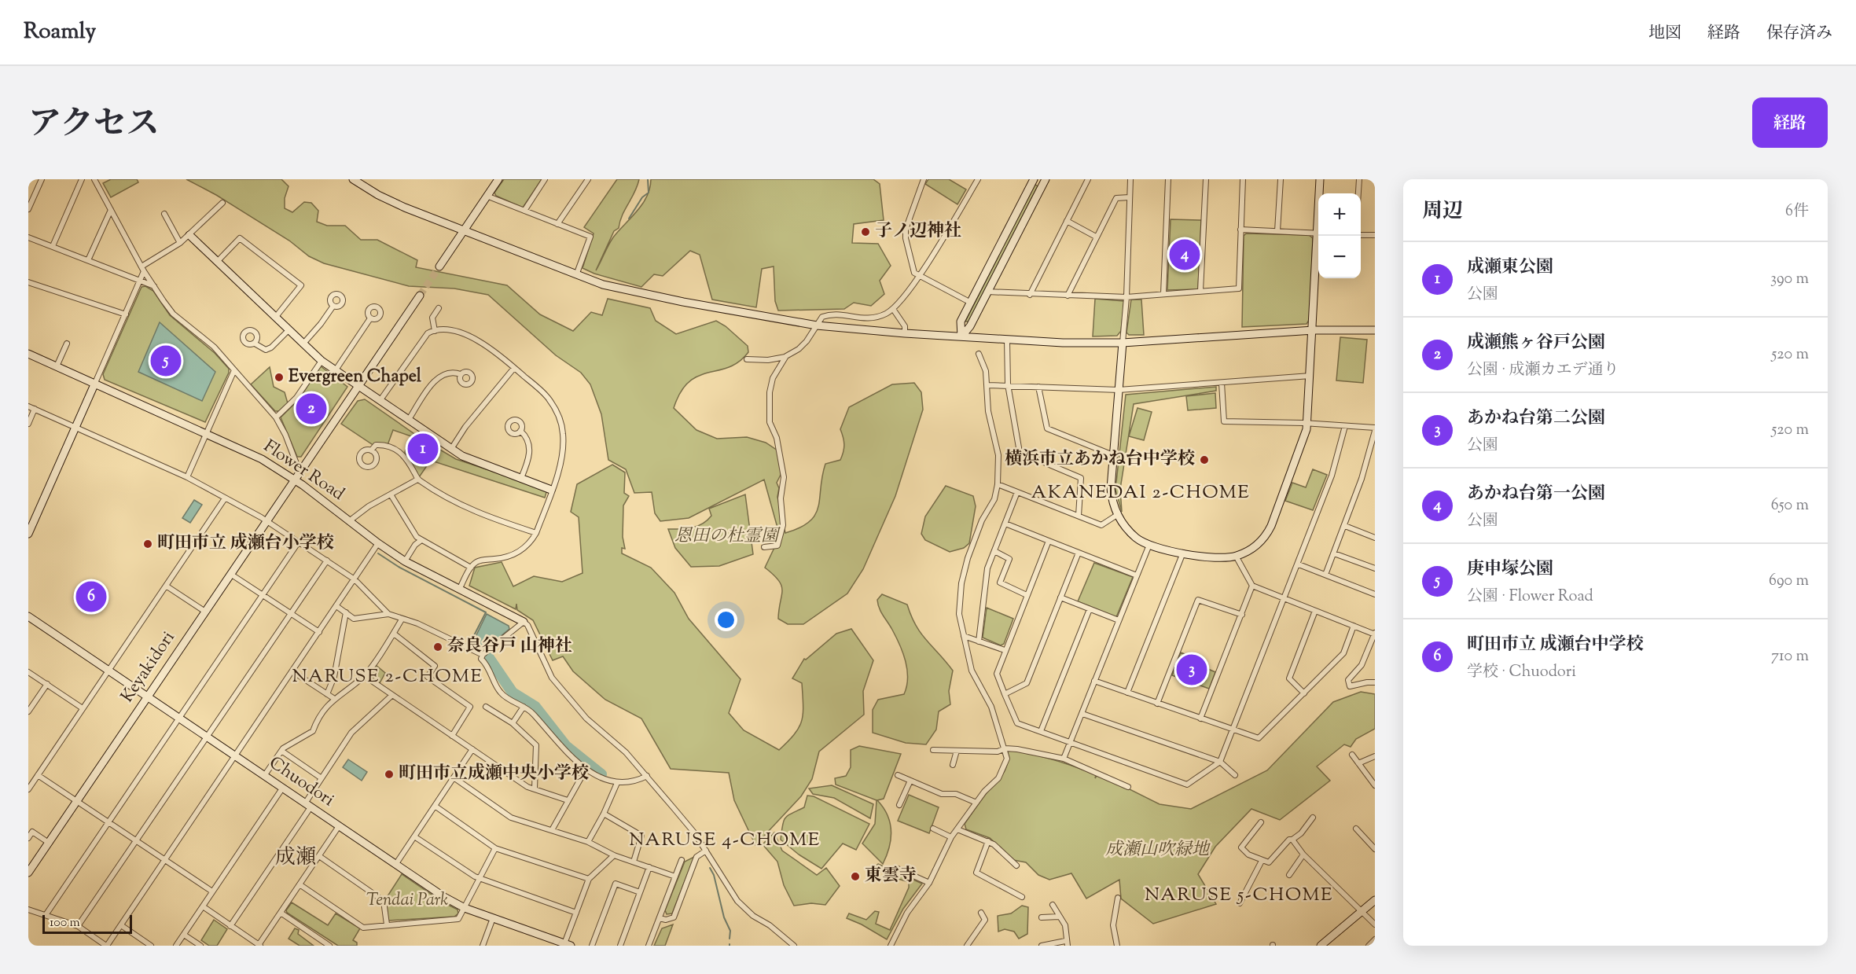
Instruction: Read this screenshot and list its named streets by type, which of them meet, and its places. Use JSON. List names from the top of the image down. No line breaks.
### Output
{"streets":{"street":["Flower Road","Keyakidori","Chuodori"]},"crossings":[["Flower Road","Keyakidori"],["Keyakidori","Chuodori"]],"districts":["AKANEDAI 2-CHOME","NARUSE 2-CHOME","NARUSE 4-CHOME","成瀬","NARUSE 5-CHOME"],"parks":["恩田の杜霊園","成瀬山吹緑地","Tendai Park"],"places":["子ノ辺神社","Evergreen Chapel","横浜市立あかね台中学校","町田市立 成瀬台小学校","奈良谷戸 山神社","町田市立成瀬中央小学校","東雲寺"],"scale_bar":"100 m","page":{"header":"Roamly","nav":["地図","経路","保存済み"],"title":"アクセス","buttons":"経路","heading":["周辺","6件"],"map_buttons":["+","−"],"pins":["4","5","2","1","6","3"],"list":[{"mark":"1","name":"成瀬東公園","note":"公園","value":"390 m"},{"mark":"2","name":"成瀬熊ヶ谷戸公園","note":"公園 · 成瀬カエデ通り","value":"520 m"},{"mark":"3","name":"あかね台第二公園","note":"公園","value":"520 m"},{"mark":"4","name":"あかね台第一公園","note":"公園","value":"650 m"},{"mark":"5","name":"庚申塚公園","note":"公園 · Flower Road","value":"690 m"},{"mark":"6","name":"町田市立 成瀬台中学校","note":"学校 · Chuodori","value":"710 m"}],"scale":"100 m"}}
